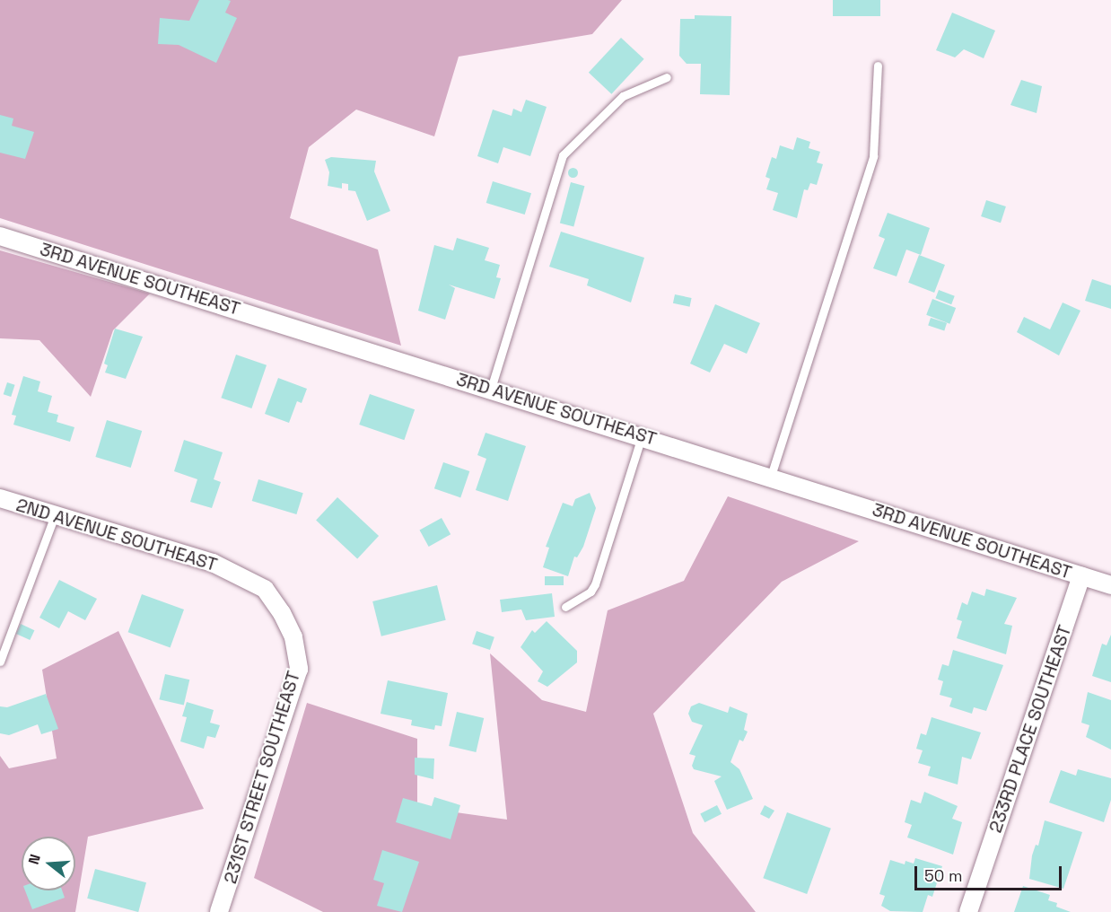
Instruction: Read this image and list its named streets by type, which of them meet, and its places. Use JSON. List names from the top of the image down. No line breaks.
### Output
{"streets":{"street":["3RD AVENUE SOUTHEAST","2ND AVENUE SOUTHEAST","233RD PLACE SOUTHEAST","231ST STREET SOUTHEAST"]},"crossings":[["3RD AVENUE SOUTHEAST","233RD PLACE SOUTHEAST"],["2ND AVENUE SOUTHEAST","231ST STREET SOUTHEAST"]],"scale_bar":"50 m","north":"left"}
